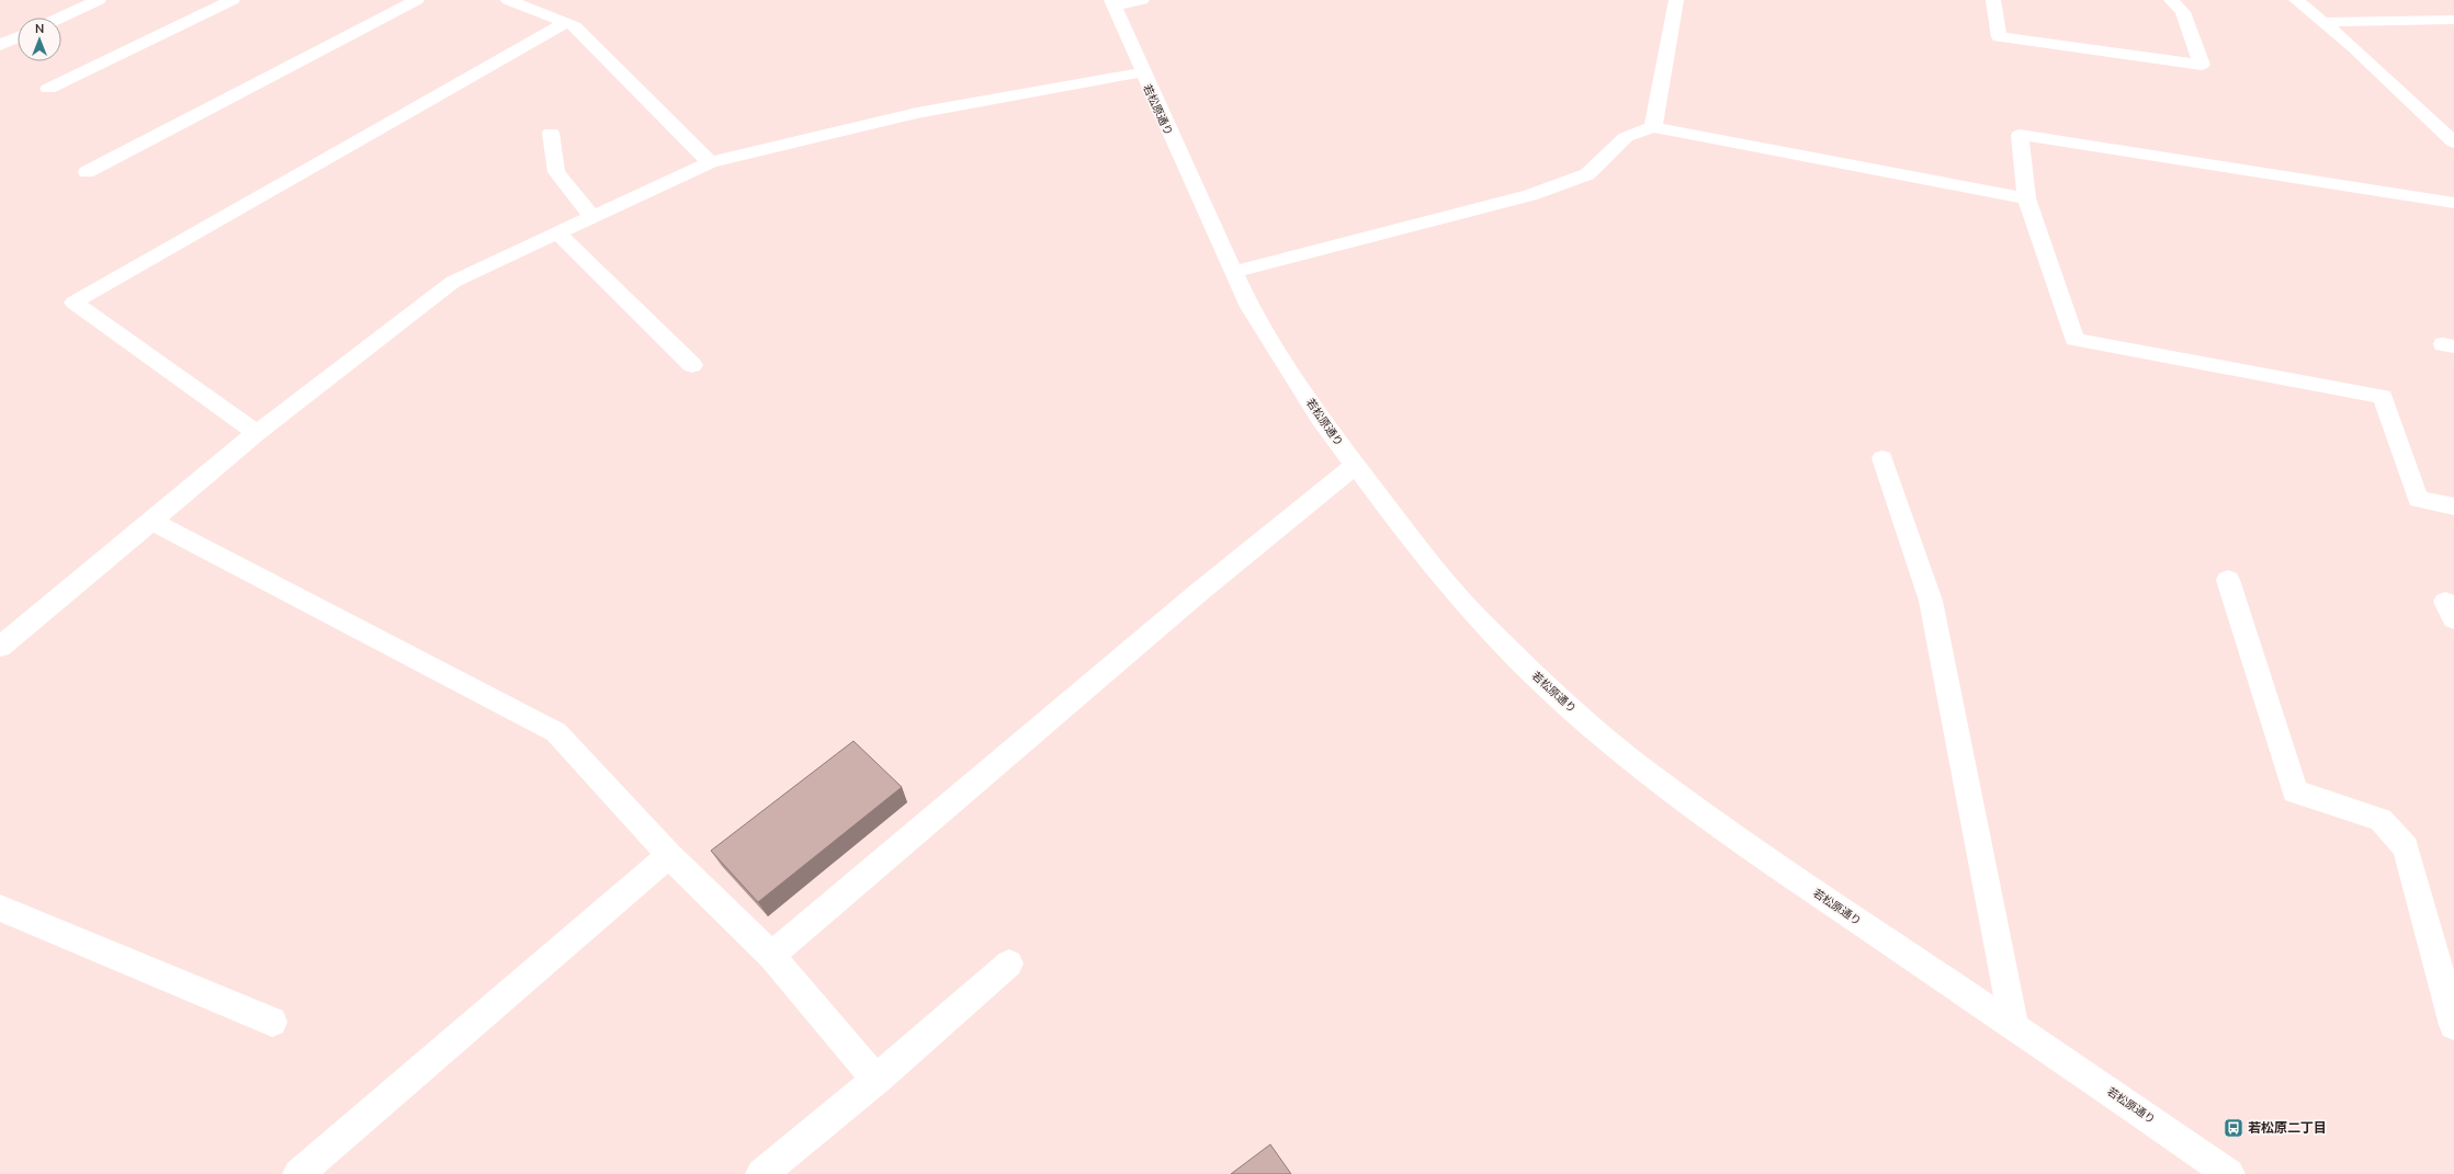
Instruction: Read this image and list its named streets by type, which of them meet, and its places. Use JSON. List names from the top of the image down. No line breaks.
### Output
{"streets":{"street":["若松原通り"]},"places":{"bus stop":["若松原二丁目"]},"north":"top"}
